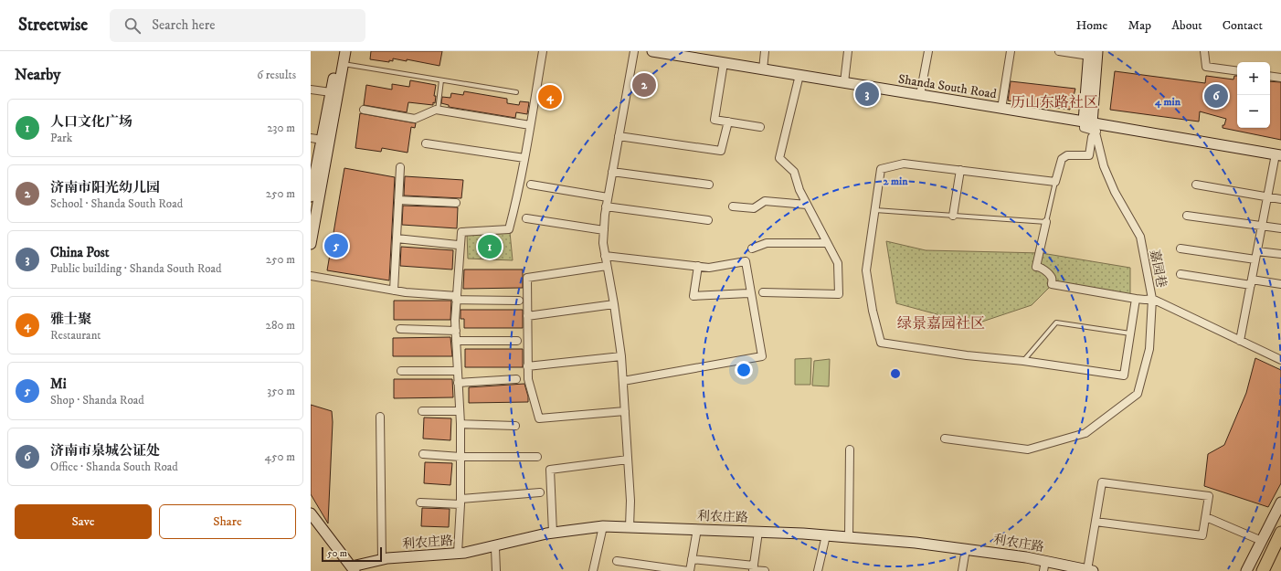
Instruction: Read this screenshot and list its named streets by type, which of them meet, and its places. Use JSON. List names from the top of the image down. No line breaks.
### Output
{"streets":{"main road":["Shanda South Road","利农庄路"],"street":["嘉园巷"]},"crossings":[["Shanda South Road","嘉园巷"]],"districts":["历山东路社区","绿景嘉园社区"],"scale_bar":"50 m","page":{"header":"Streetwise","search":"Search here","nav":["Home","Map","About","Contact"],"heading":["Nearby","6 results"],"map_buttons":["+","−"],"pins":["2","3","6","4","5","1"],"list":[{"mark":"1","name":"人口文化广场","note":"Park","value":"230 m"},{"mark":"2","name":"济南市阳光幼儿园","note":"School · Shanda South Road","value":"250 m"},{"mark":"3","name":"China Post","note":"Public building · Shanda South Road","value":"250 m"},{"mark":"4","name":"雅士聚","note":"Restaurant","value":"280 m"},{"mark":"5","name":"Mi","note":"Shop · Shanda Road","value":"350 m"},{"mark":"6","name":"济南市泉城公证处","note":"Office · Shanda South Road","value":"450 m"}],"buttons":["Save","Share"],"scale":"50 m"},"rings":["4 min","2 min"]}
